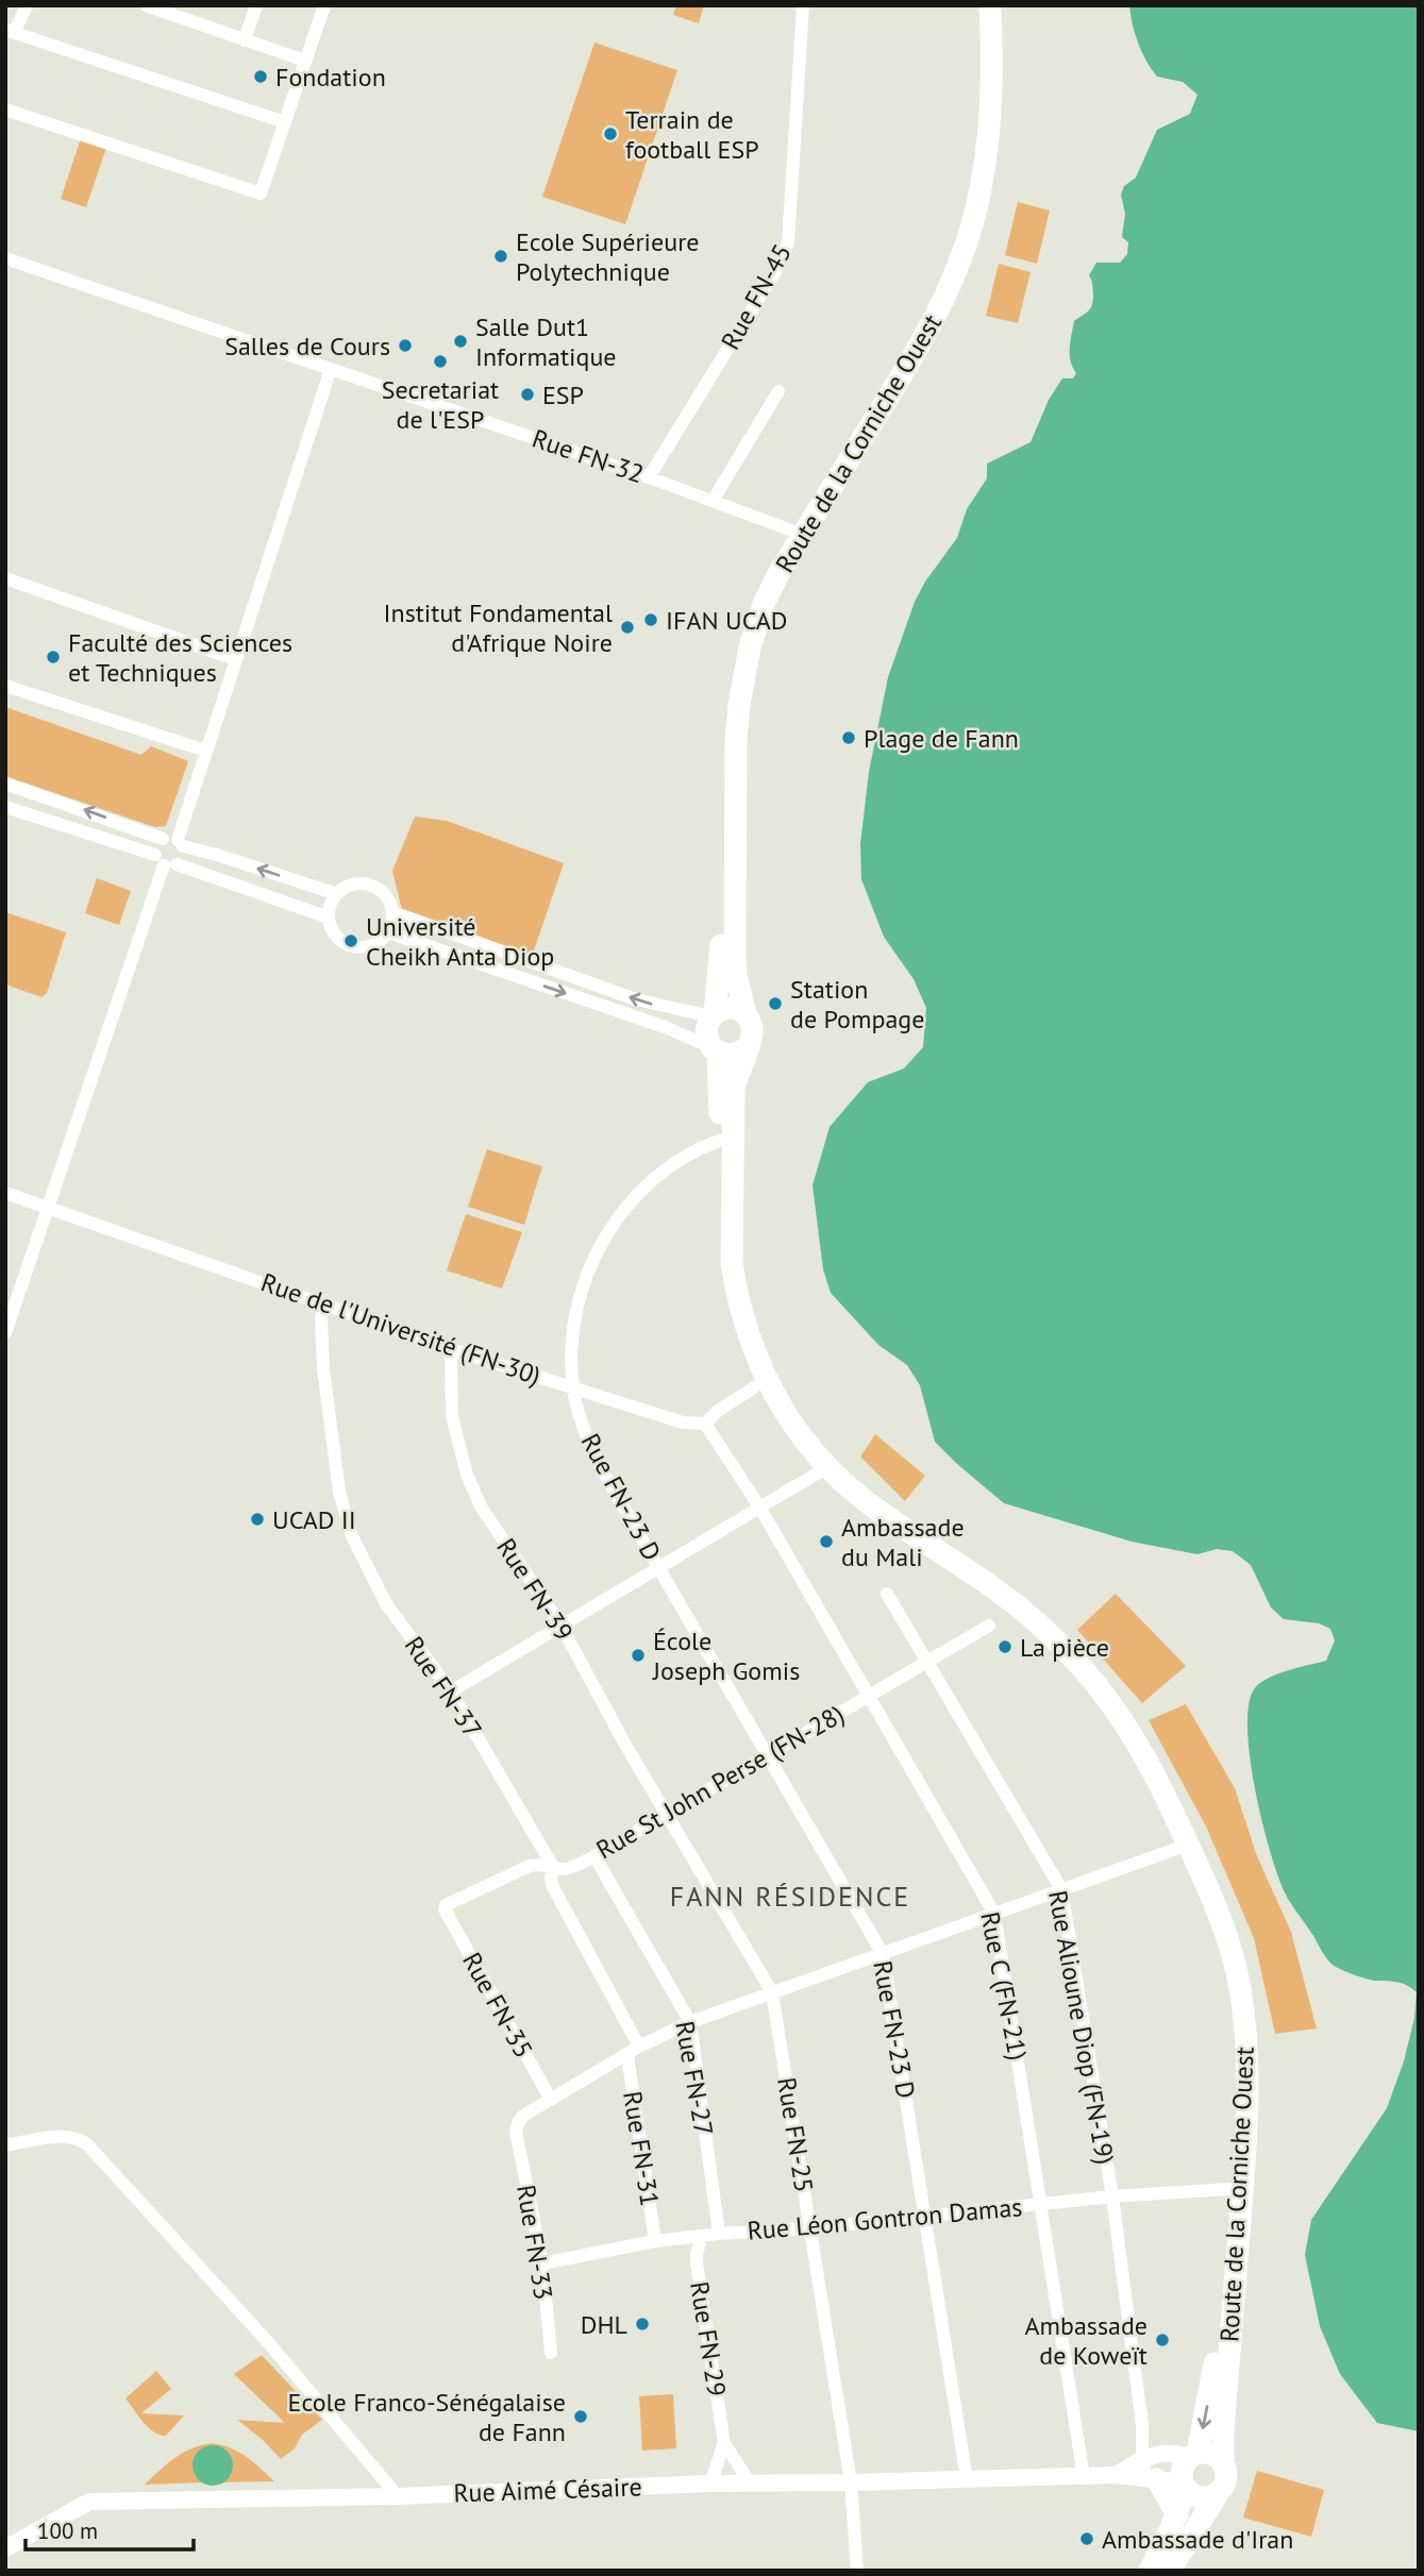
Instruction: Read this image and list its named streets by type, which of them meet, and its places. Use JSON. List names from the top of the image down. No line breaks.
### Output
{"streets":{"highway":["Route de la Corniche Ouest"],"street":["Rue FN-45","Rue FN-32","Rue de l'Université (FN-30)","Rue FN-23 D","Rue FN-39","Rue FN-37","Rue St John Perse (FN-28)","Rue C (FN-21)","Rue FN-35","Rue Alioune Diop (FN-19)","Rue FN-27","Rue FN-25","Rue FN-31","Rue Léon Gontron Damas","Rue FN-33","Rue FN-29","Rue Aimé Césaire"]},"crossings":[["Rue FN-45","Rue FN-32"],["Route de la Corniche Ouest","Rue FN-32"],["Route de la Corniche Ouest","Rue FN-23 D"],["Route de la Corniche Ouest","Rue Léon Gontron Damas"],["Route de la Corniche Ouest","Rue Aimé Césaire"],["Rue de l'Université (FN-30)","Rue FN-23 D"],["Rue de l'Université (FN-30)","Rue FN-39"],["Rue de l'Université (FN-30)","Rue FN-37"],["Rue FN-23 D","Rue St John Perse (FN-28)"],["Rue FN-23 D","Rue Léon Gontron Damas"],["Rue FN-23 D","Rue Aimé Césaire"],["Rue FN-39","Rue St John Perse (FN-28)"],["Rue FN-39","Rue FN-25"],["Rue FN-37","Rue St John Perse (FN-28)"],["Rue St John Perse (FN-28)","Rue C (FN-21)"],["Rue St John Perse (FN-28)","Rue FN-35"],["Rue St John Perse (FN-28)","Rue Alioune Diop (FN-19)"],["Rue St John Perse (FN-28)","Rue FN-27"],["Rue St John Perse (FN-28)","Rue FN-25"],["Rue C (FN-21)","Rue Léon Gontron Damas"],["Rue C (FN-21)","Rue Aimé Césaire"],["Rue FN-35","Rue FN-33"],["Rue Alioune Diop (FN-19)","Rue Léon Gontron Damas"],["Rue Alioune Diop (FN-19)","Rue Aimé Césaire"],["Rue FN-27","Rue Léon Gontron Damas"],["Rue FN-25","Rue Léon Gontron Damas"],["Rue FN-25","Rue Aimé Césaire"],["Rue FN-31","Rue Léon Gontron Damas"],["Rue Léon Gontron Damas","Rue FN-33"],["Rue Léon Gontron Damas","Rue FN-29"]],"districts":["FANN RÉSIDENCE"],"places":["Fondation","Terrain de football ESP","Ecole Supérieure Polytechnique","Salle Dut1 Informatique","Salles de Cours","Secretariat de l'ESP","ESP","IFAN UCAD","Institut Fondamental d'Afrique Noire","Faculté des Sciences et Techniques","Plage de Fann","Université Cheikh Anta Diop","Station de Pompage","UCAD II","Ambassade du Mali","La pièce","École Joseph Gomis","DHL","Ambassade de Koweït","Ecole Franco-Sénégalaise de Fann","Ambassade d'Iran"],"scale_bar":"100 m"}
